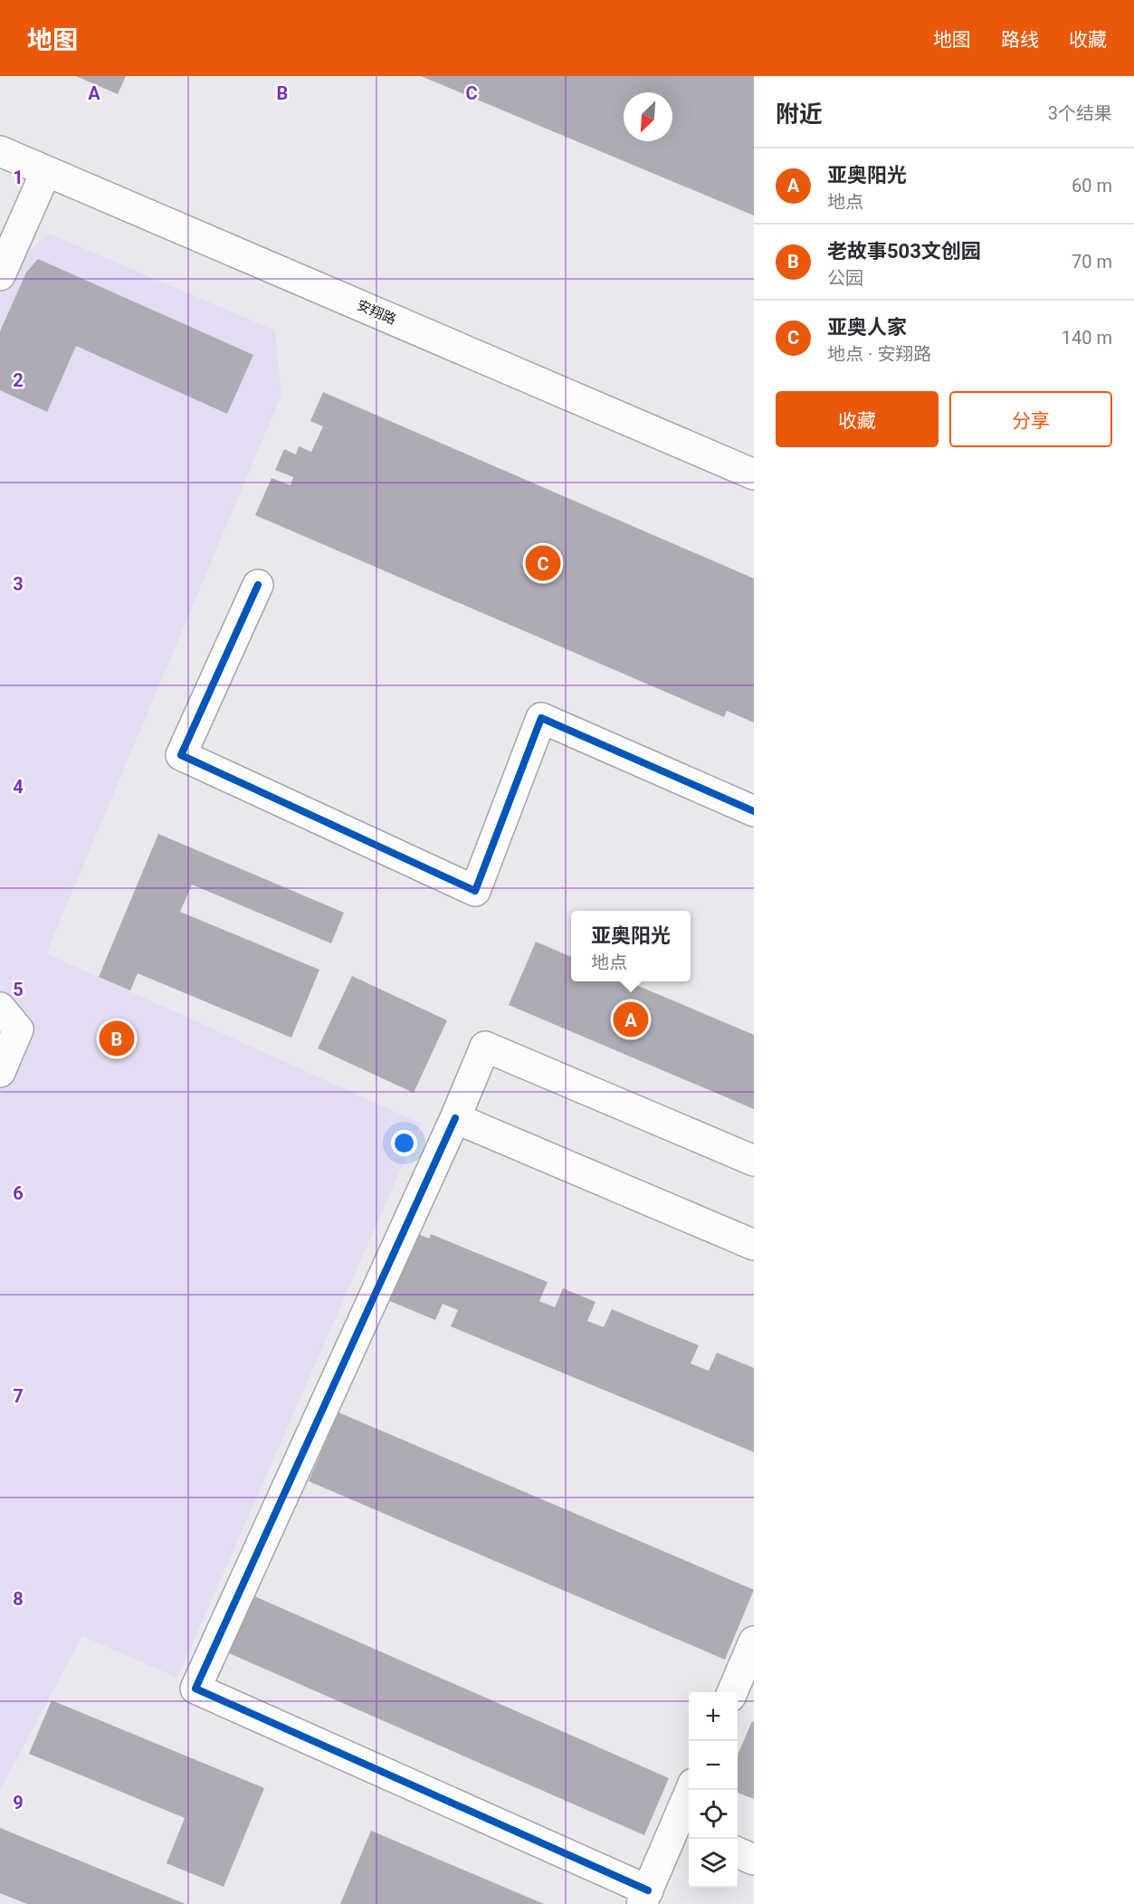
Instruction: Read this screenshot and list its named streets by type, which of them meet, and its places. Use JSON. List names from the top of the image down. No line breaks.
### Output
{"streets":{"street":["安翔路"]},"north":"bottom left","page":{"header":"地图","nav":["地图","路线","收藏"],"heading":["附近","3个结果"],"list":[{"mark":"A","name":"亚奥阳光","note":"地点","value":"60 m"},{"mark":"B","name":"老故事503文创园","note":"公园","value":"70 m"},{"mark":"C","name":"亚奥人家","note":"地点 · 安翔路","value":"140 m"}],"buttons":["收藏","分享"],"pins":["C","A","B"],"popup":["亚奥阳光","地点"],"map_buttons":["+","−"]},"grid":{"columns":["A","B","C"],"rows":["1","2","3","4","5","6","7","8","9"]}}
